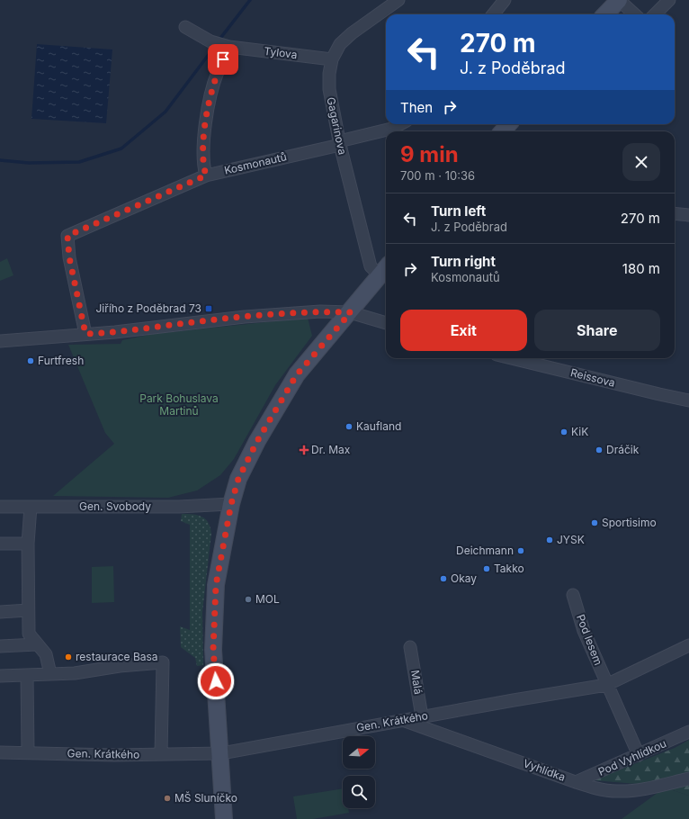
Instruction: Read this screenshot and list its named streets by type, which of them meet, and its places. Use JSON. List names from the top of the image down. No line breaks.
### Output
{"streets":{"street":["Tylova","Gagarinova","Kosmonautů","Reissova","Gen. Svobody","Pod lesem","Malá","Gen. Krátkého","Pod Vyhlídkou","Vyhlídka"]},"crossings":[["Tylova","Gagarinova"],["Gagarinova","Kosmonautů"],["Pod lesem","Gen. Krátkého"],["Pod lesem","Pod Vyhlídkou"],["Malá","Gen. Krátkého"],["Gen. Krátkého","Vyhlídka"],["Pod Vyhlídkou","Vyhlídka"]],"parks":["Park Bohuslava Martinů"],"places":{"transit":["Jiřího z Poděbrad 73"],"other":["Furtfresh","Kaufland","KiK","Dráčik","Sportisimo","JYSK","Deichmann","Takko","Okay","MOL","restaurace Basa","MŠ Sluníčko"],"health":["Dr. Max"]},"north":"right","page":{"turn":["270 m","J. z Poděbrad"],"then":"Then","heading":["9 min","700 m · 10:36"],"list":[{"name":"Turn left","note":"J. z Poděbrad","value":"270 m"},{"name":"Turn right","note":"Kosmonautů","value":"180 m"}],"buttons":["Exit","Share"]}}
